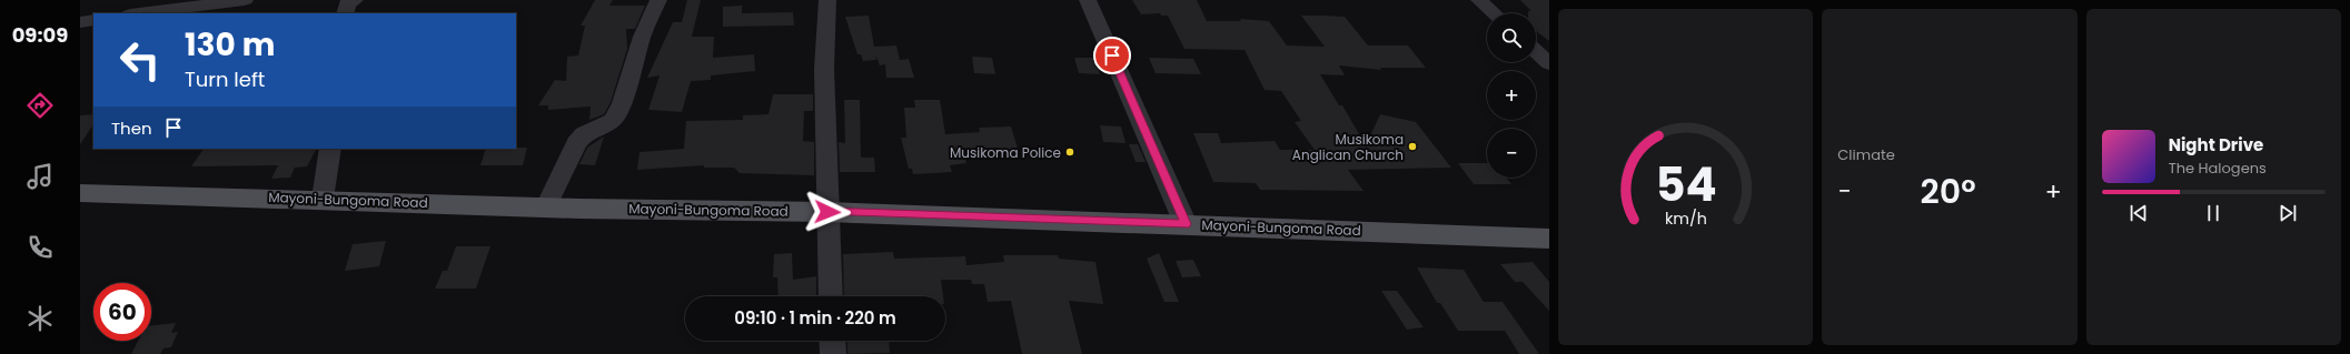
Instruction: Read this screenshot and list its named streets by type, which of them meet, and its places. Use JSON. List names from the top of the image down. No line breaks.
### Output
{"streets":{"main road":["Mayoni-Bungoma Road"]},"places":["Musikoma Anglican Church","Musikoma Police"],"page":{"tabs":"09:09","tile":"Climate","map_buttons":["+","−"],"turn":["130 m","Turn left"],"then":"Then","song":["Night Drive","The Halogens"],"heat":["−","20°","+"],"limit":"60","trip":"09:10 · 1 min · 220 m","gauge":["54","km/h"]}}
